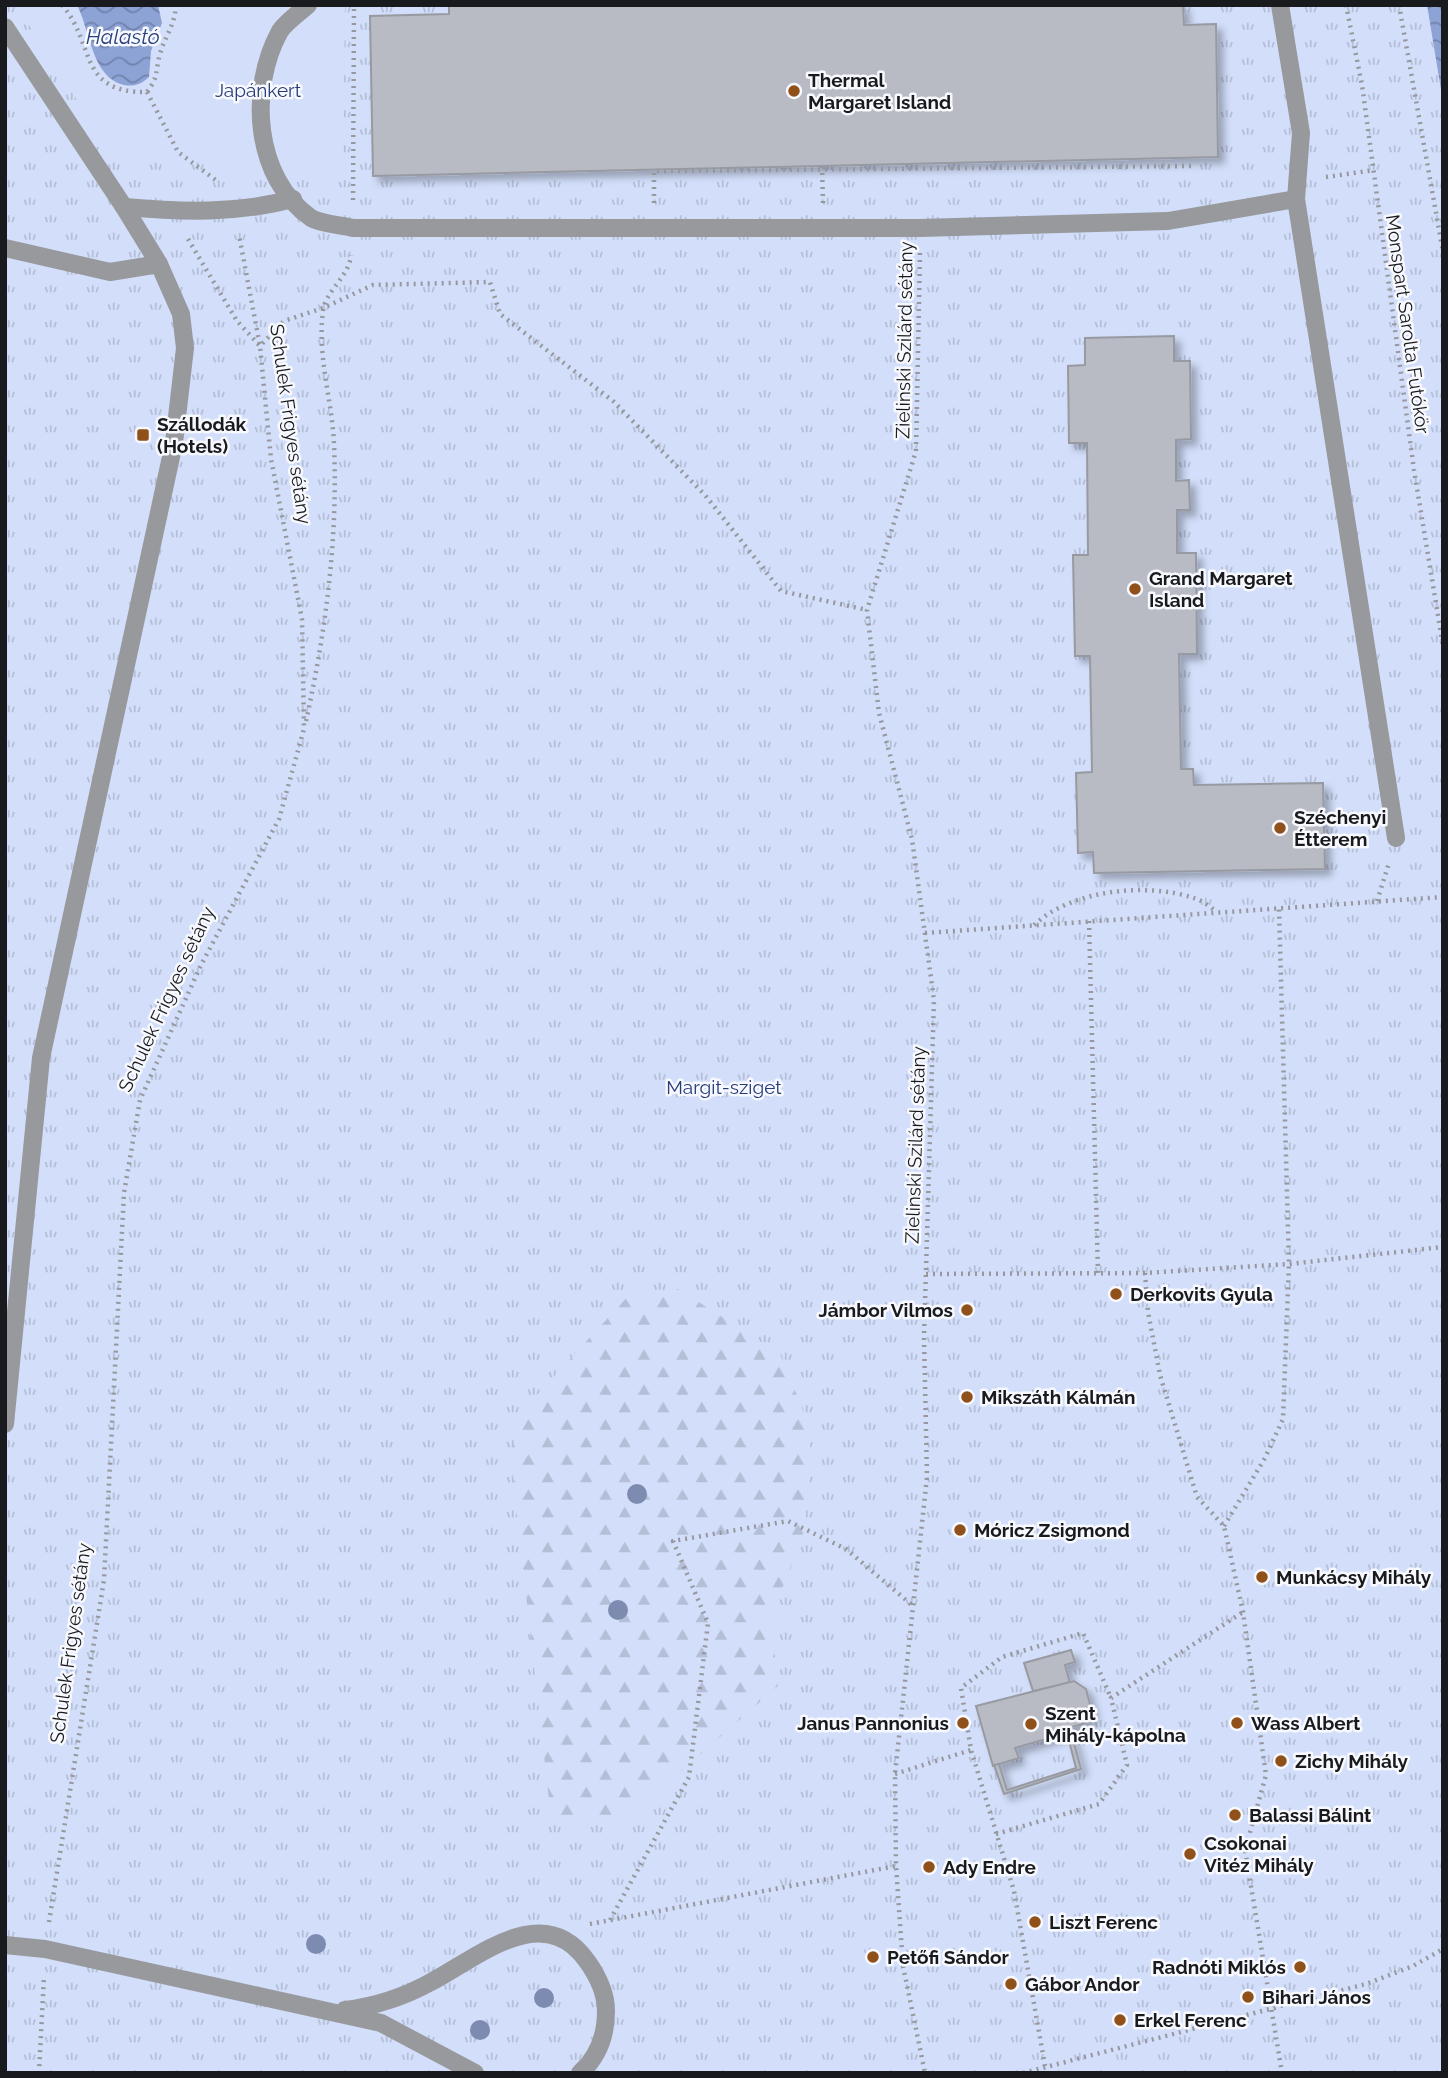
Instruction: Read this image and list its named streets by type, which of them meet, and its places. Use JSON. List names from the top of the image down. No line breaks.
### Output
{"streets":{"path":["Monspart Sarolta Futókör","Zielinski Szilárd sétány","Schulek Frigyes sétány"]},"water":["Halastó"],"parks":["Japánkert","Margit-sziget"],"places":{"other":["Thermal Margaret Island","Grand Margaret Island","Széchenyi Étterem","Derkovits Gyula","Jámbor Vilmos","Mikszáth Kálmán","Móricz Zsigmond","Munkácsy Mihály","Janus Pannonius","Wass Albert","Szent Mihály-kápolna","Zichy Mihály","Balassi Bálint","Csokonai Vitéz Mihály","Ady Endre","Liszt Ferenc","Petőfi Sándor","Radnóti Miklós","Gábor Andor","Bihari János","Erkel Ferenc"],"transit":["Szállodák (Hotels)"]}}
